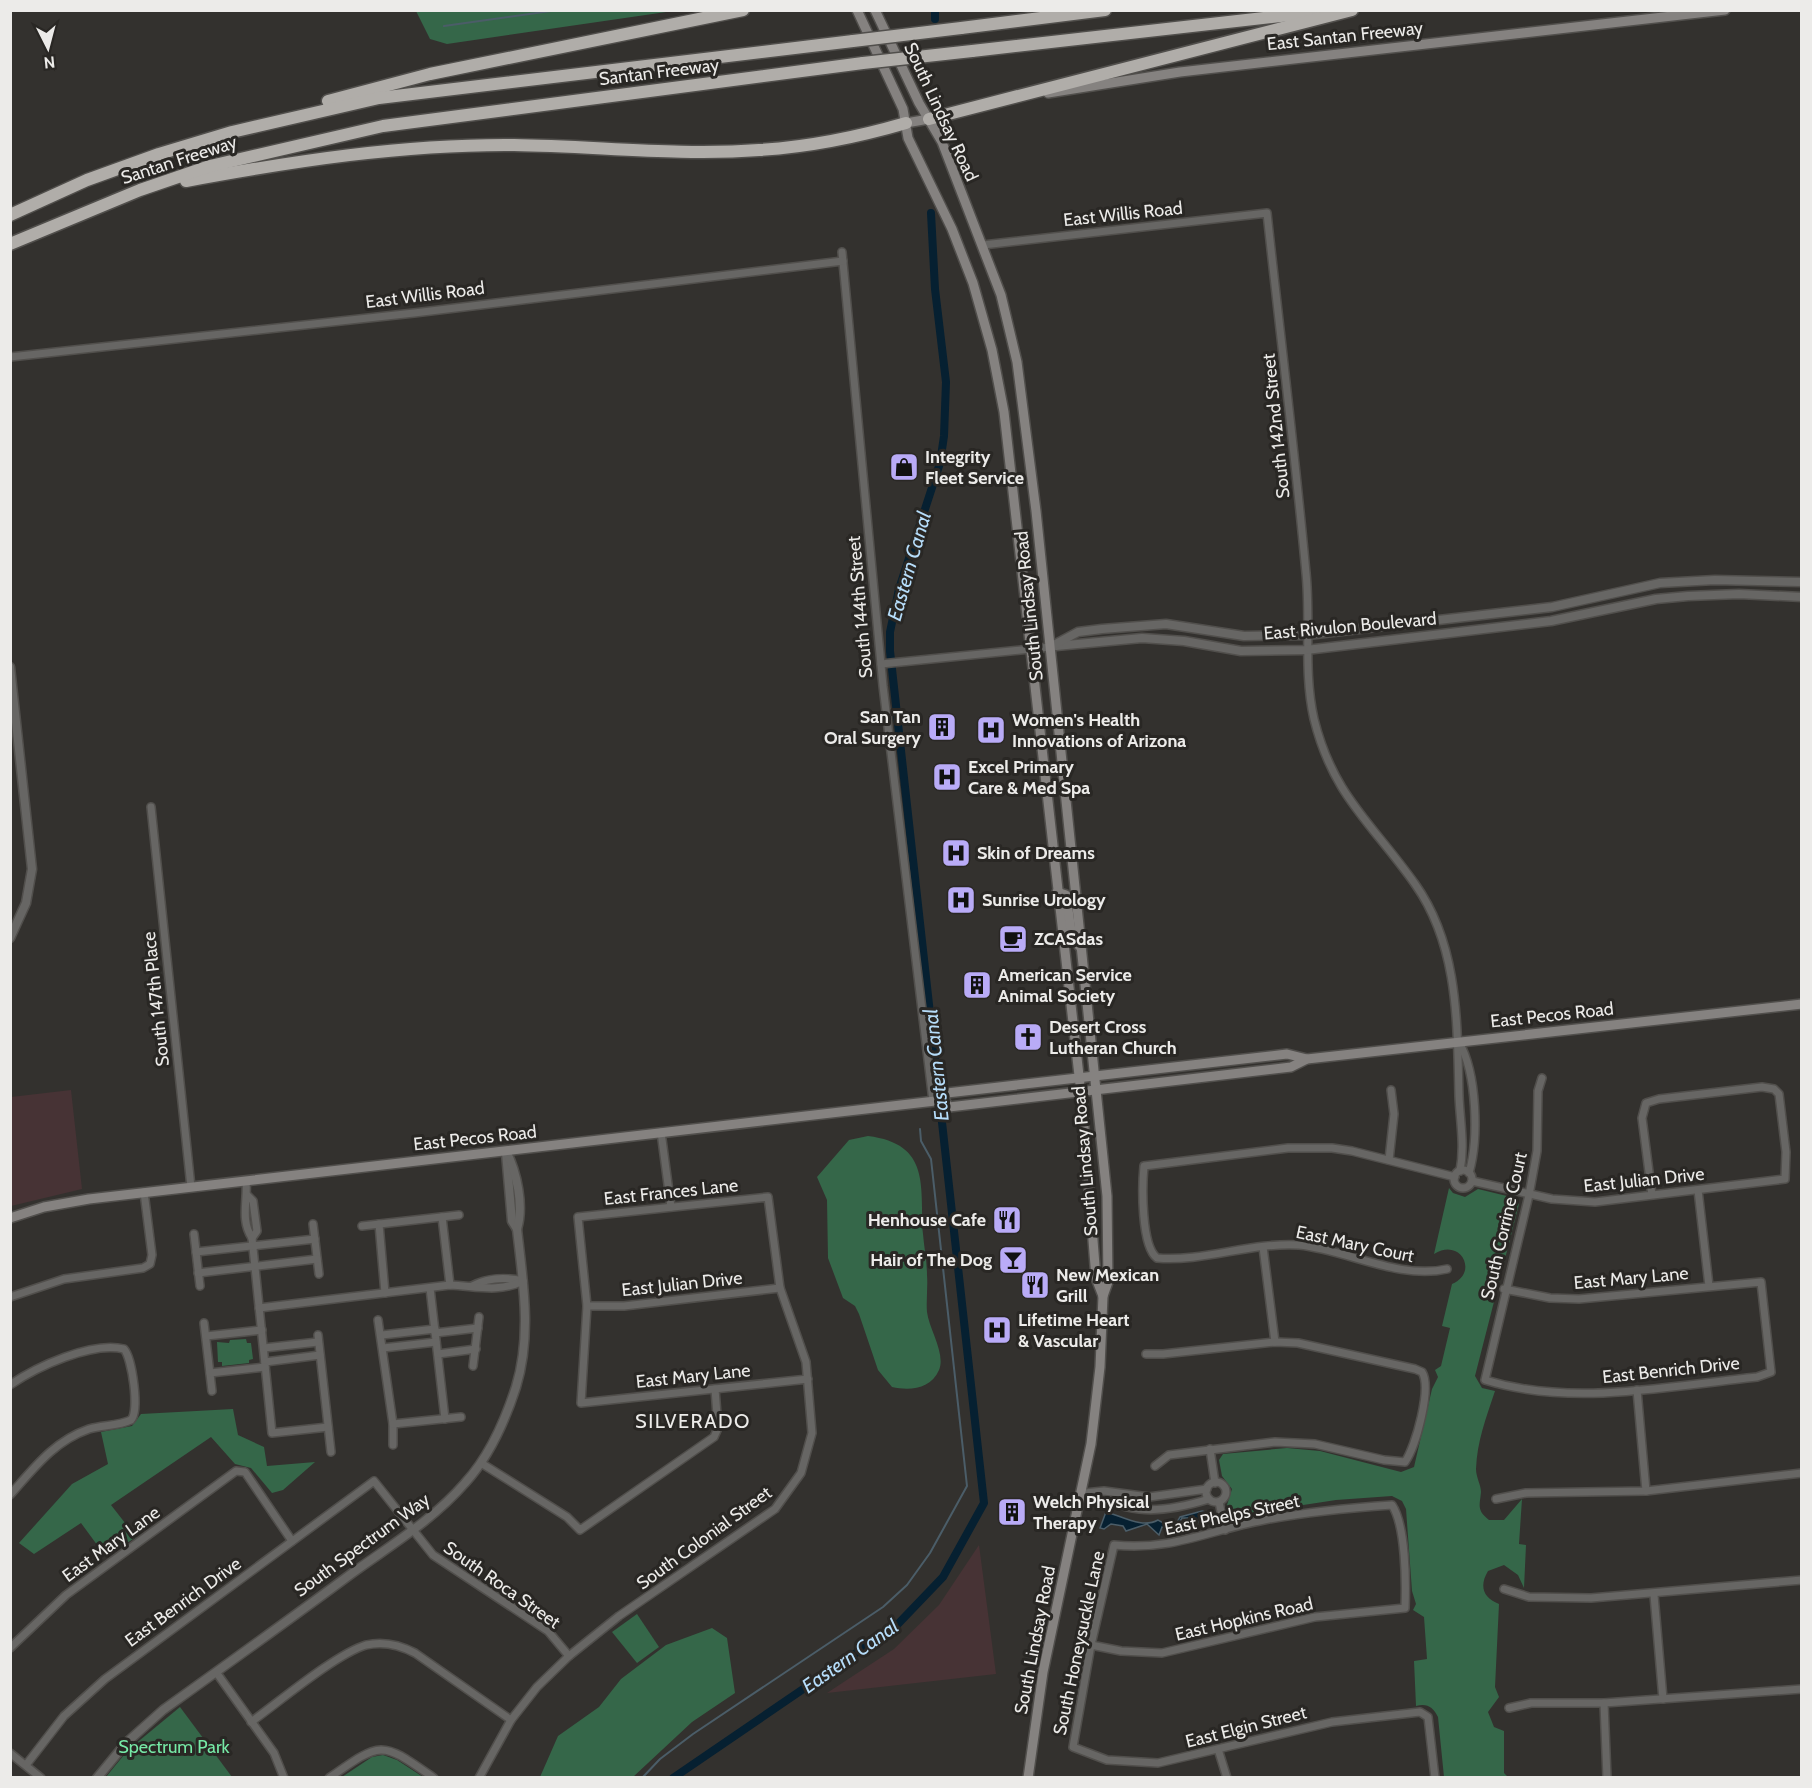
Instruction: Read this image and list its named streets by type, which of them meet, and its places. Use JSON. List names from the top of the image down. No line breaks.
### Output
{"streets":{"highway":["Santan Freeway"],"main road":["East Santan Freeway","South Lindsay Road","East Pecos Road"],"street":["East Willis Road","South 142nd Street","South 144th Street","East Rivulon Boulevard","South 147th Place","East Julian Drive","East Frances Lane","South Corrine Court","East Mary Court","East Mary Lane","East Benrich Drive","East Phelps Street","South Colonial Street","South Spectrum Way","South Roca Street","East Hopkins Road","South Honeysuckle Lane","East Elgin Street"]},"crossings":[["South Lindsay Road","East Willis Road"],["South Lindsay Road","East Rivulon Boulevard"],["South Lindsay Road","East Pecos Road"],["East Willis Road","South 142nd Street"],["East Willis Road","South 144th Street"],["South 142nd Street","East Rivulon Boulevard"],["South 142nd Street","East Pecos Road"],["South 144th Street","East Pecos Road"],["South 147th Place","East Pecos Road"],["East Pecos Road","South Spectrum Way"],["East Julian Drive","East Frances Lane"],["East Julian Drive","South Corrine Court"],["East Julian Drive","East Mary Lane"],["East Julian Drive","South Colonial Street"],["East Frances Lane","East Mary Lane"],["East Frances Lane","South Colonial Street"],["South Corrine Court","East Mary Lane"],["South Corrine Court","East Benrich Drive"],["East Mary Lane","East Benrich Drive"],["East Mary Lane","South Colonial Street"],["East Benrich Drive","South Roca Street"],["East Phelps Street","East Hopkins Road"],["East Phelps Street","South Honeysuckle Lane"],["South Colonial Street","South Roca Street"],["South Spectrum Way","South Roca Street"],["East Hopkins Road","South Honeysuckle Lane"],["South Honeysuckle Lane","East Elgin Street"]],"districts":["SILVERADO"],"water":["Eastern Canal"],"parks":["Spectrum Park"],"places":{"shop":["Integrity Fleet Service"],"building":["San Tan Oral Surgery","American Service Animal Society","Welch Physical Therapy"],"hospital":["Women's Health Innovations of Arizona","Excel Primary Care & Med Spa","Skin of Dreams","Sunrise Urology","Lifetime Heart & Vascular"],"cafe":["ZCASdas"],"church":["Desert Cross Lutheran Church"],"restaurant":["Henhouse Cafe","New Mexican Grill"],"bar":["Hair of The Dog"]},"north":"bottom"}
